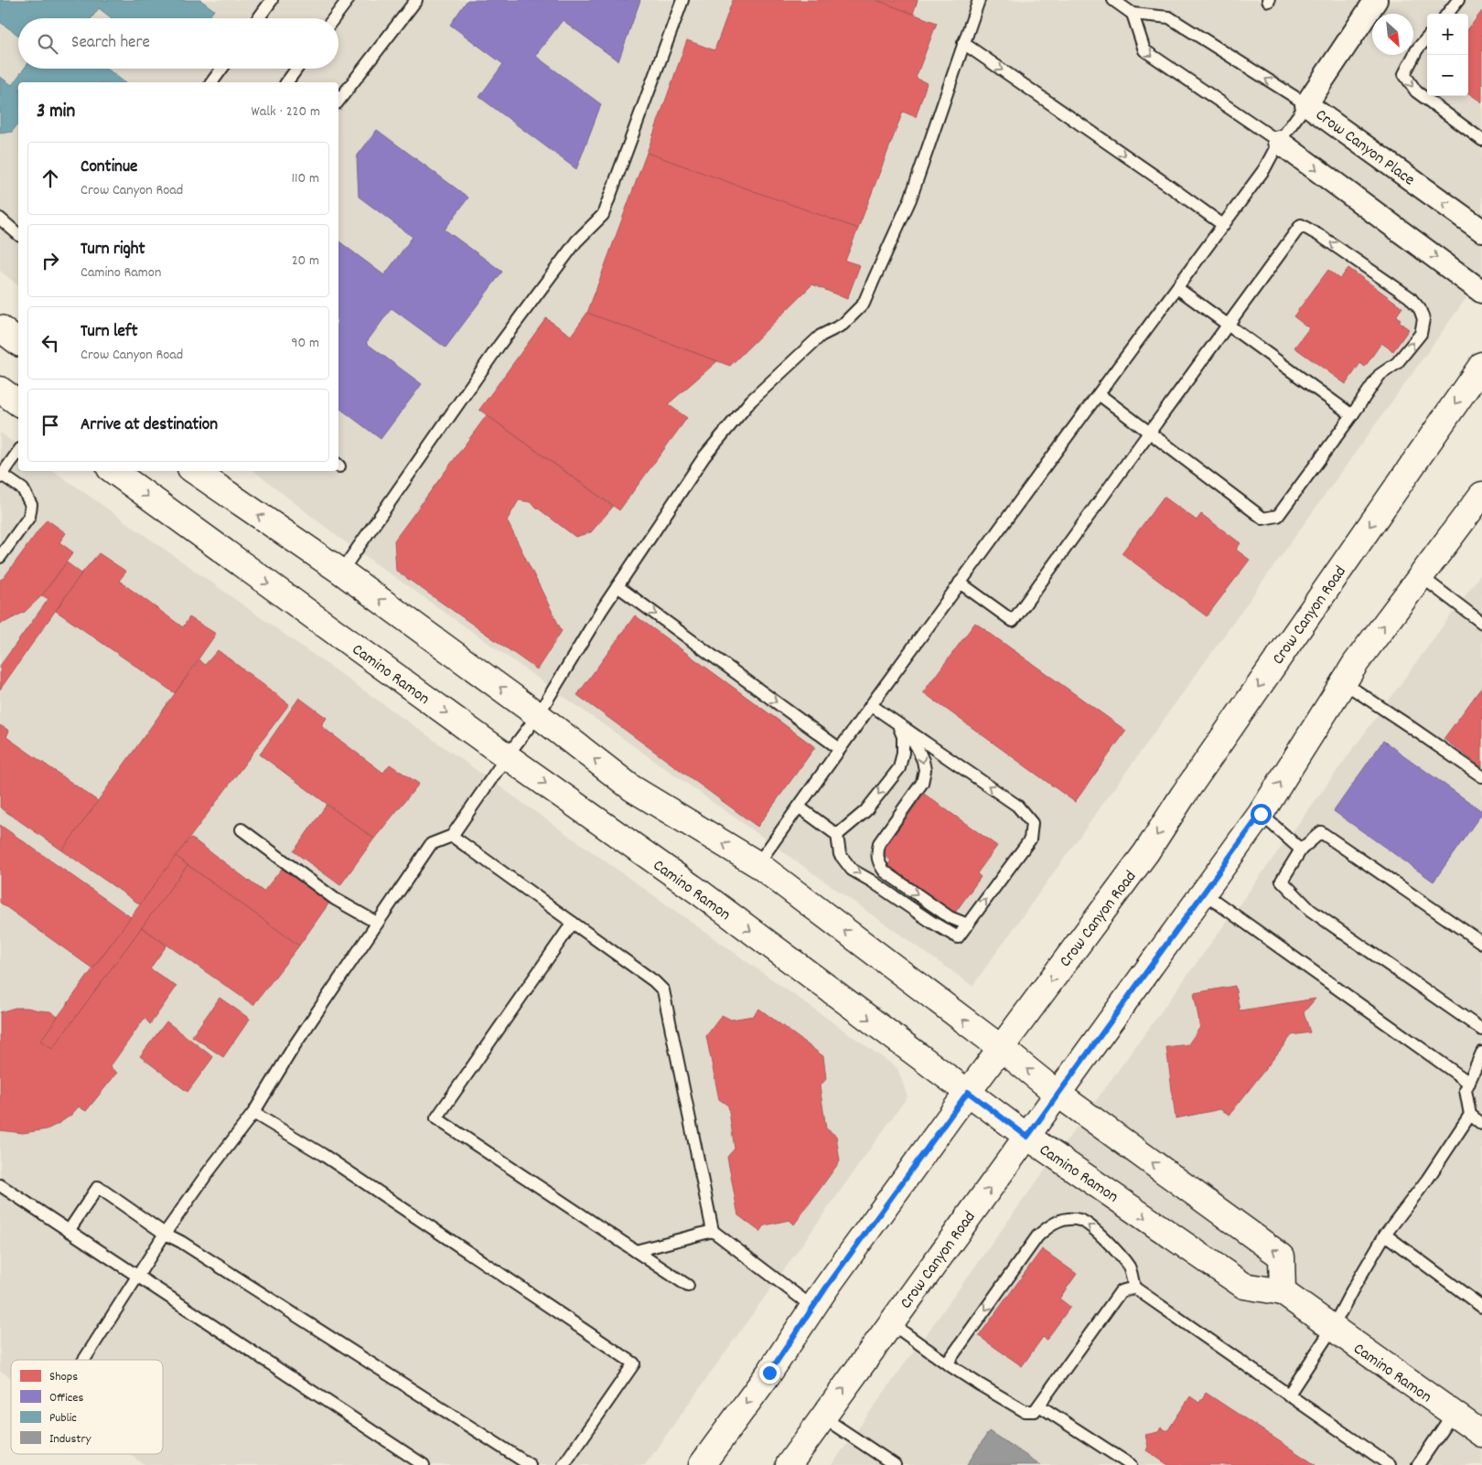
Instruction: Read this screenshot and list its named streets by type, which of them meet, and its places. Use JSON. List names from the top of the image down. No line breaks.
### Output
{"streets":{"street":["Crow Canyon Place","Crow Canyon Road","Camino Ramon"]},"crossings":[["Crow Canyon Road","Camino Ramon"]],"legend":["Shops","Offices","Public","Industry"],"north":"bottom right","page":{"map_buttons":["+","−"],"search":"Search here","heading":["3 min","Walk · 220 m"],"list":[["Continue","Crow Canyon Road","110 m"],["Turn right","Camino Ramon","20 m"],["Turn left","Crow Canyon Road","90 m"],"Arrive at destination"]}}
